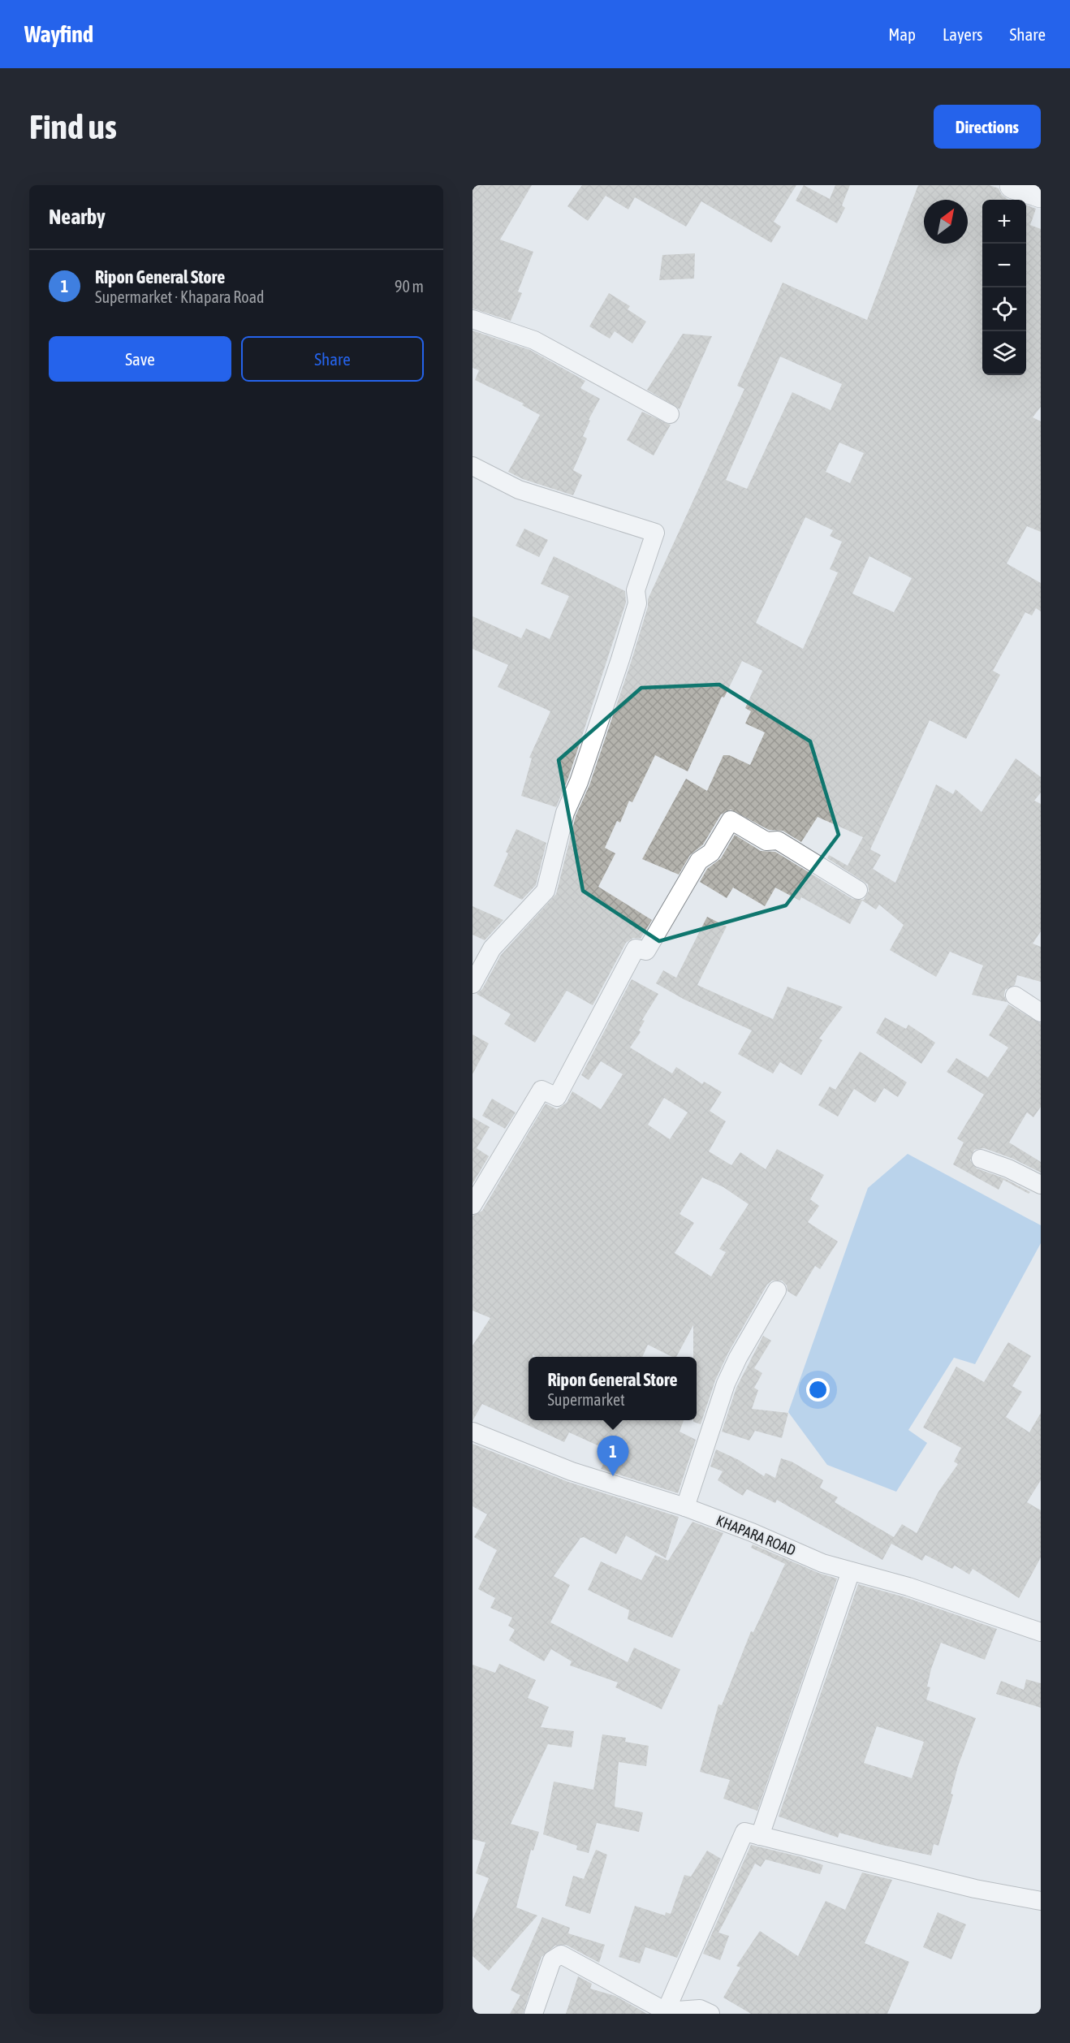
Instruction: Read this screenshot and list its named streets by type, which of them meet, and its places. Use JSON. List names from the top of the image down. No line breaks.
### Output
{"streets":{"street":["KHAPARA ROAD"]},"north":"top right","page":{"header":"Wayfind","nav":["Map","Layers","Share"],"buttons":["Directions",["Save","Share"]],"title":"Find us","heading":"Nearby","map_buttons":["+","−"],"list":[{"mark":"1","name":"Ripon General Store","note":"Supermarket · Khapara Road","value":"90 m"}],"popup":["Ripon General Store","Supermarket"],"pins":"1"}}
